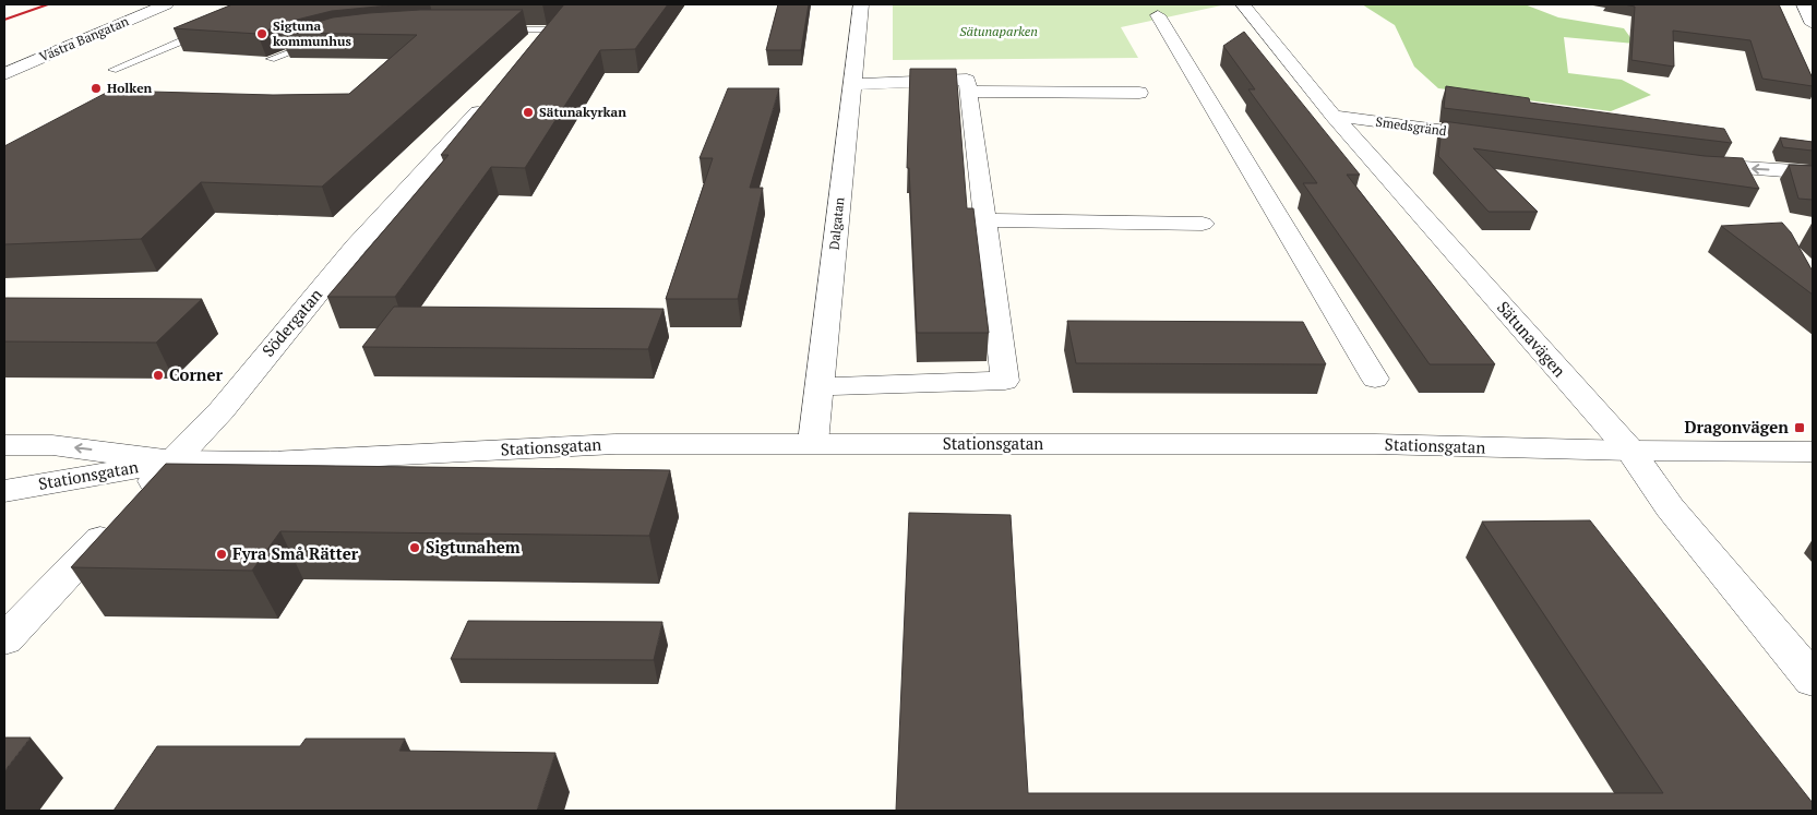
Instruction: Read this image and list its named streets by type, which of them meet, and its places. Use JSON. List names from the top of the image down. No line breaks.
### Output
{"streets":{"street":["Västra Bangatan","Smedsgränd","Dalgatan","Södergatan","Sätunavägen","Stationsgatan"]},"crossings":[["Smedsgränd","Sätunavägen"],["Dalgatan","Stationsgatan"],["Södergatan","Stationsgatan"],["Sätunavägen","Stationsgatan"]],"parks":["Sätunaparken"],"places":{"other":["Sigtuna kommunhus","Holken","Sätunakyrkan","Corner","Sigtunahem","Fyra Små Rätter"],"transit":["Dragonvägen"]}}
